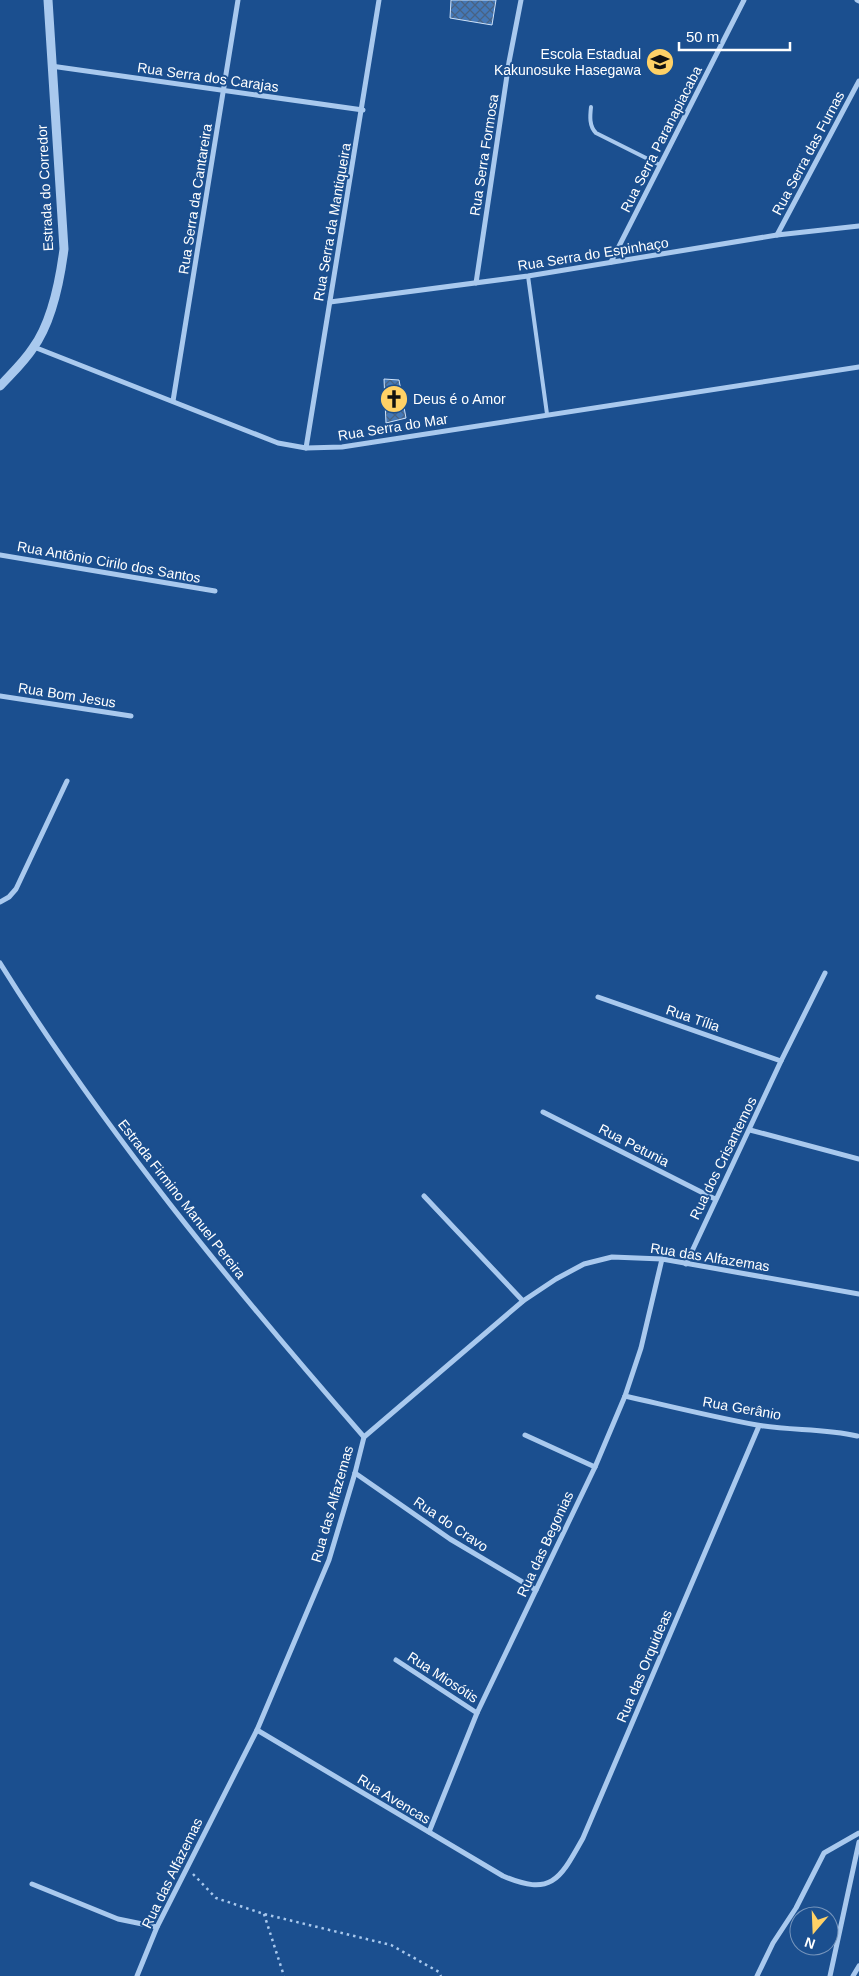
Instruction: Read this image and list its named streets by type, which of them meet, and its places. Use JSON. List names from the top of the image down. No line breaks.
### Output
{"streets":{"street":["Rua Serra dos Carajas","Rua Serra Paranapiacaba","Rua Serra das Furnas","Rua Serra Formosa","Estrada do Corredor","Rua Serra da Cantareira","Rua Serra da Mantiqueira","Rua Serra do Espinhaço","Rua Serra do Mar","Rua Antônio Cirilo dos Santos","Rua Bom Jesus","Rua Tília","Rua Petunia","Rua dos Crisantemos","Estrada Firmino Manuel Pereira","Rua das Alfazemas","Rua Gerânio","Rua do Cravo","Rua das Begonias","Rua das Orquideas","Rua Miosótis","Rua Avencas"]},"crossings":[["Rua Serra dos Carajas","Estrada do Corredor"],["Rua Serra dos Carajas","Rua Serra da Cantareira"],["Rua Serra dos Carajas","Rua Serra da Mantiqueira"],["Rua Serra Paranapiacaba","Rua Serra do Espinhaço"],["Rua Serra das Furnas","Rua Serra do Espinhaço"],["Rua Serra Formosa","Rua Serra do Espinhaço"],["Estrada do Corredor","Rua Serra do Mar"],["Rua Serra da Cantareira","Rua Serra do Mar"],["Rua Serra da Mantiqueira","Rua Serra do Espinhaço"],["Rua Serra da Mantiqueira","Rua Serra do Mar"],["Rua Tília","Rua dos Crisantemos"],["Rua Petunia","Rua dos Crisantemos"],["Rua dos Crisantemos","Rua das Alfazemas"],["Estrada Firmino Manuel Pereira","Rua das Alfazemas"],["Rua das Alfazemas","Rua do Cravo"],["Rua das Alfazemas","Rua das Begonias"],["Rua das Alfazemas","Rua Avencas"],["Rua Gerânio","Rua das Begonias"],["Rua Gerânio","Rua das Orquideas"],["Rua do Cravo","Rua das Begonias"],["Rua das Begonias","Rua Miosótis"],["Rua das Begonias","Rua Avencas"],["Rua das Orquideas","Rua Avencas"]],"places":{"school or university":["Escola Estadual Kakunosuke Hasegawa"],"church":["Deus é o Amor"]},"scale_bar":"50 m","north":"bottom"}
